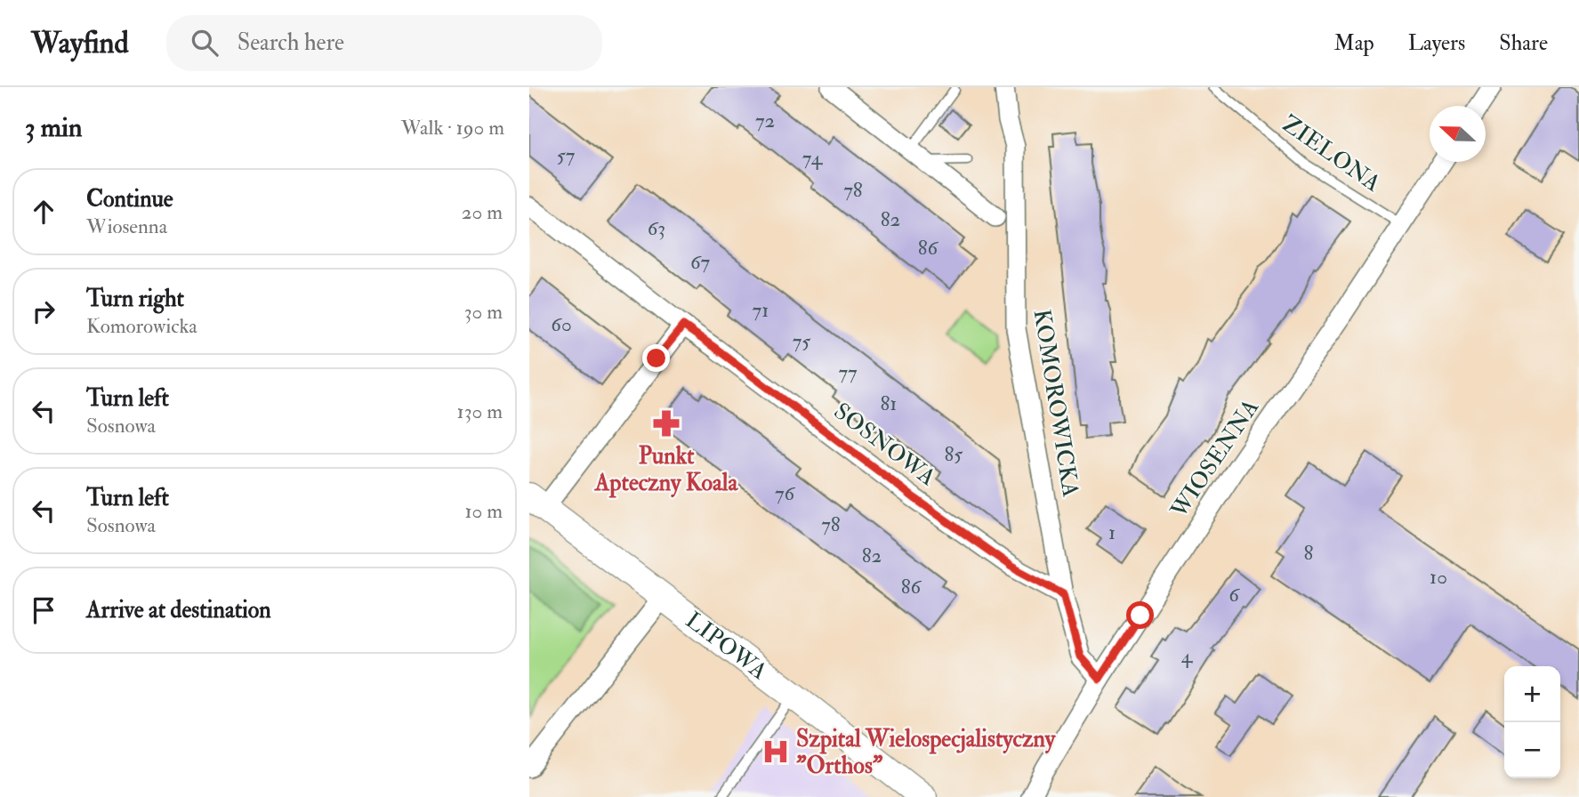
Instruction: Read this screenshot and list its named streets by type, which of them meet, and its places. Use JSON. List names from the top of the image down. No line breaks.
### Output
{"streets":{"street":["KOMOROWICKA","SOSNOWA","WIOSENNA","LIPOWA"],"lane":["ZIELONA"]},"crossings":[["ZIELONA","WIOSENNA"],["KOMOROWICKA","SOSNOWA"],["KOMOROWICKA","WIOSENNA"]],"places":{"pharmacy":["Punkt Apteczny Koala"],"hospital":["Szpital Wielospecjalistyczny \"Orthos\""]},"house_numbers":["72","57","74","78","82","63","86","67","71","60","75","77","81","85","76","78","1","8","82","10","86","6","4"],"north":"left","page":{"header":"Wayfind","search":"Search here","nav":["Map","Layers","Share"],"heading":["3 min","Walk · 190 m"],"list":[["Continue","Wiosenna","20 m"],["Turn right","Komorowicka","30 m"],["Turn left","Sosnowa","130 m"],["Turn left","Sosnowa","10 m"],"Arrive at destination"],"map_buttons":["+","−"]}}
